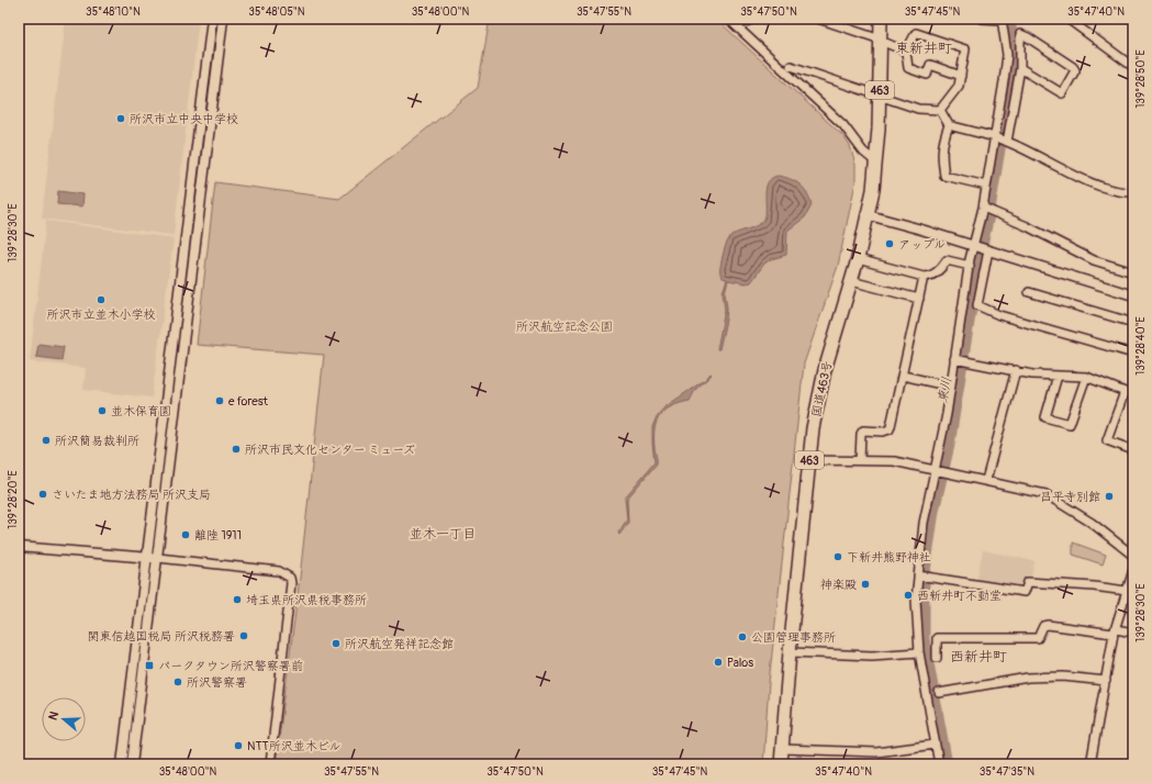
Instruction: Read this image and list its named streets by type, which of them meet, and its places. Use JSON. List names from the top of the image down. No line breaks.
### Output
{"streets":{"highway":["463","国道463号"]},"districts":["東新井町","並木一丁目","西新井町"],"water":["東川"],"parks":["所沢航空記念公園"],"places":{"other":["所沢市立中央中学校","アップル","所沢市立並木小学校","e forest","並木保育園","所沢簡易裁判所","所沢市民文化センター ミューズ","さいたま地方法務局 所沢支局","昌平寺別館","離陸 1911","下新井熊野神社","神楽殿","西新井町不動堂","埼玉県所沢県税事務所","関東信越国税局 所沢税務署","公園管理事務所","所沢航空発祥記念館","Palos","所沢警察署","NTT所沢並木ビル"],"transit":["パークタウン所沢警察署前"]},"north":"left","coordinates":["35°48'10\"N","35°48'05\"N","35°48'00\"N","35°47'55\"N","35°47'50\"N","35°47'45\"N","35°47'40\"N","139°28'50\"E","139°28'30\"E","139°28'40\"E","139°28'20\"E","35°47'35\"N"]}
